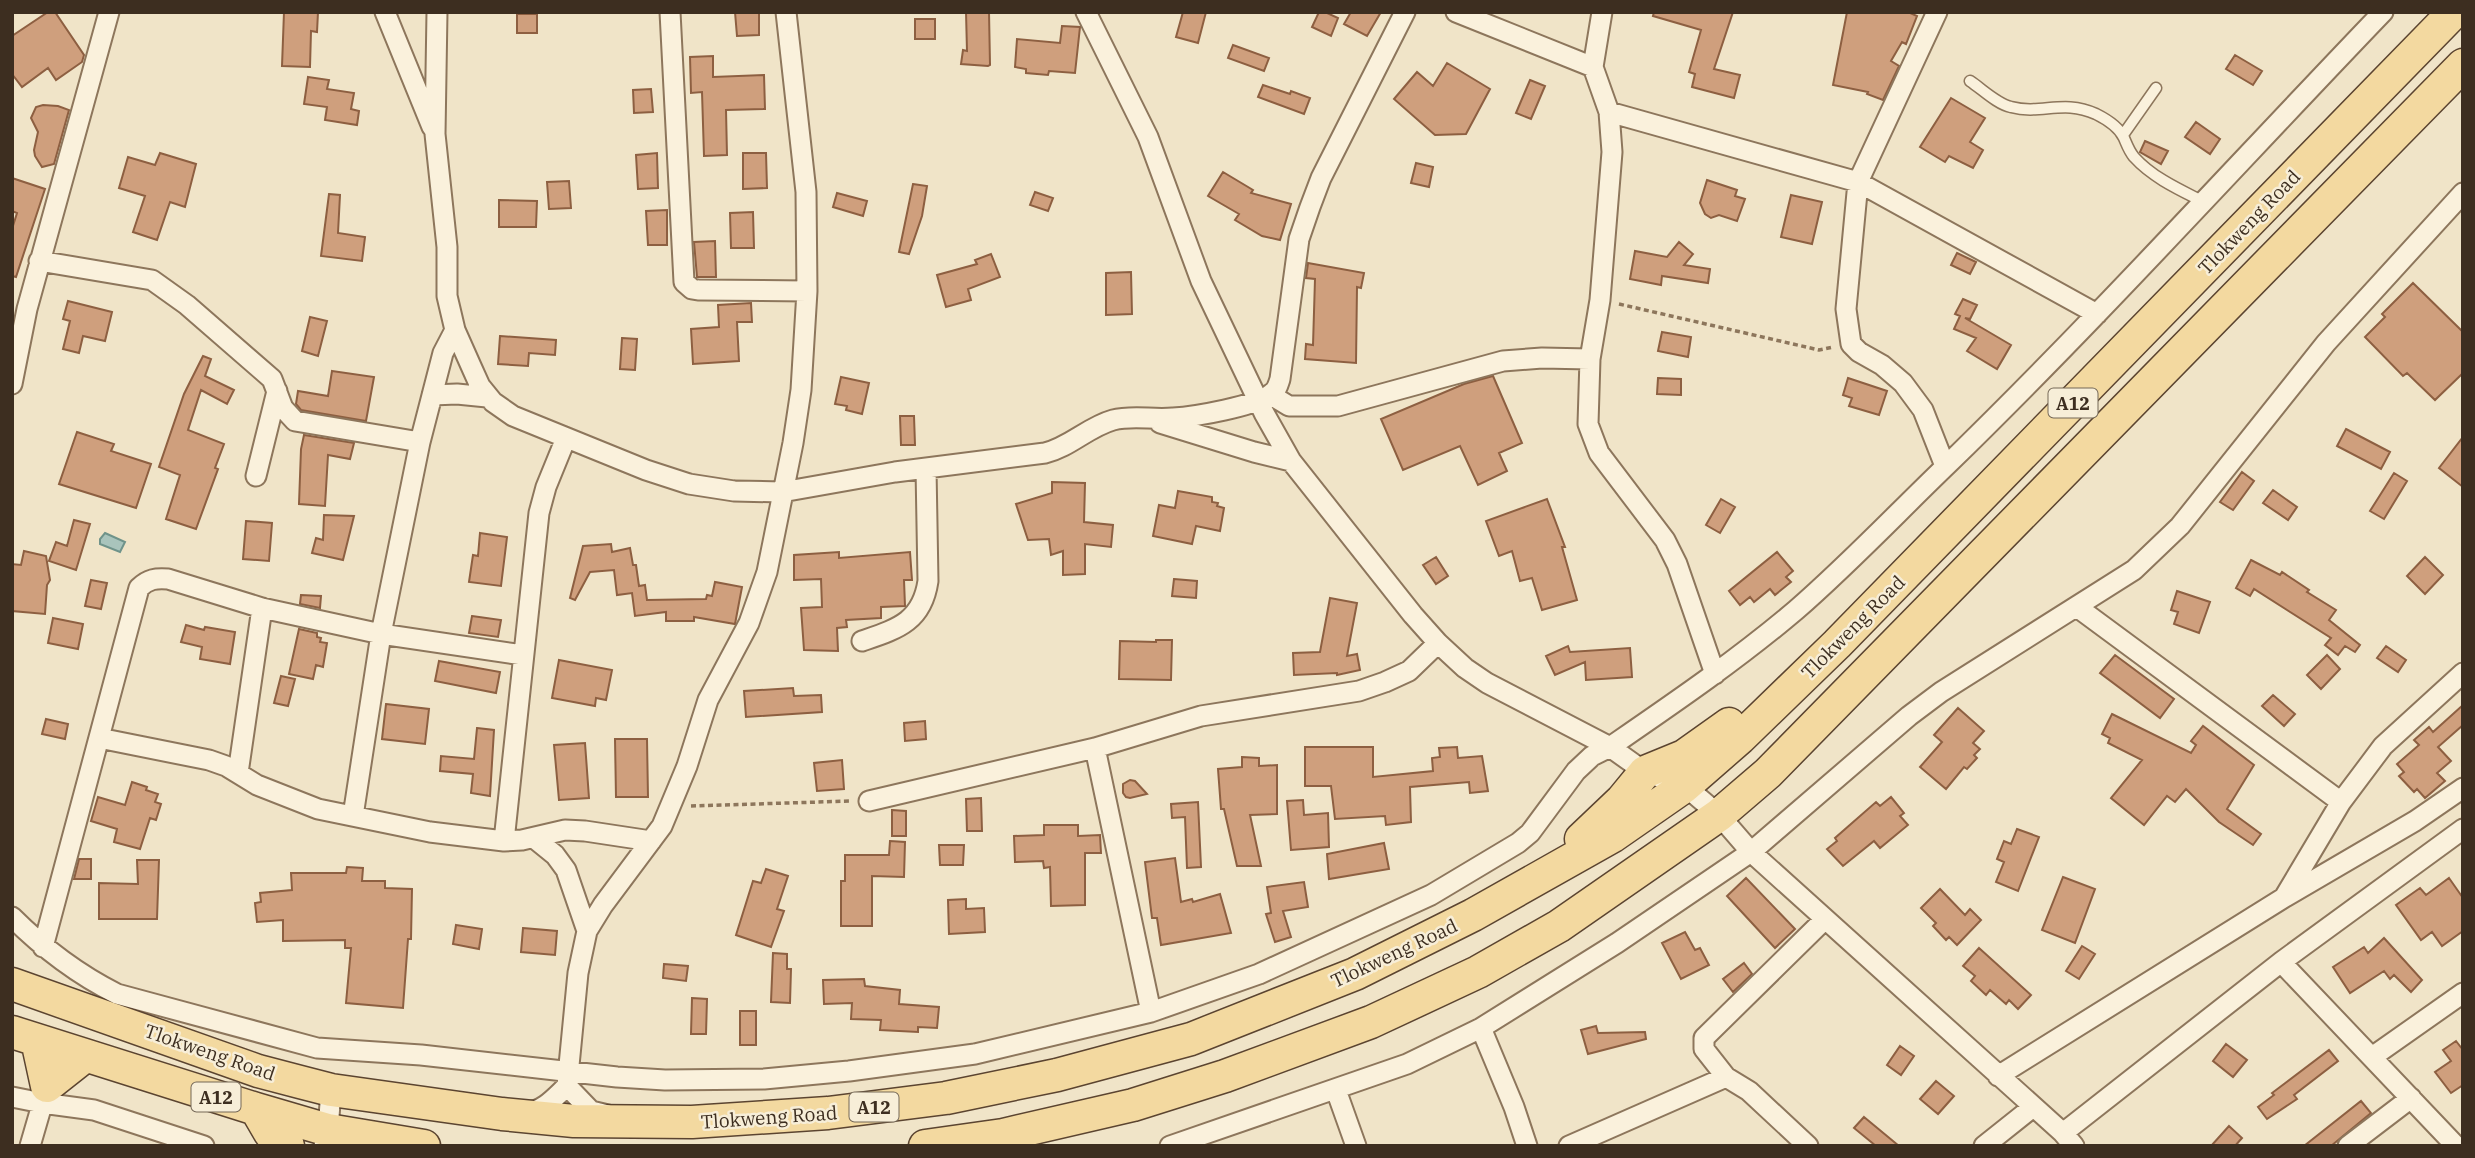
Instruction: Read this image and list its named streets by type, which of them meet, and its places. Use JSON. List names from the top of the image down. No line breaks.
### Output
{"streets":{"main road":["Tlokweng Road","A12"]}}
